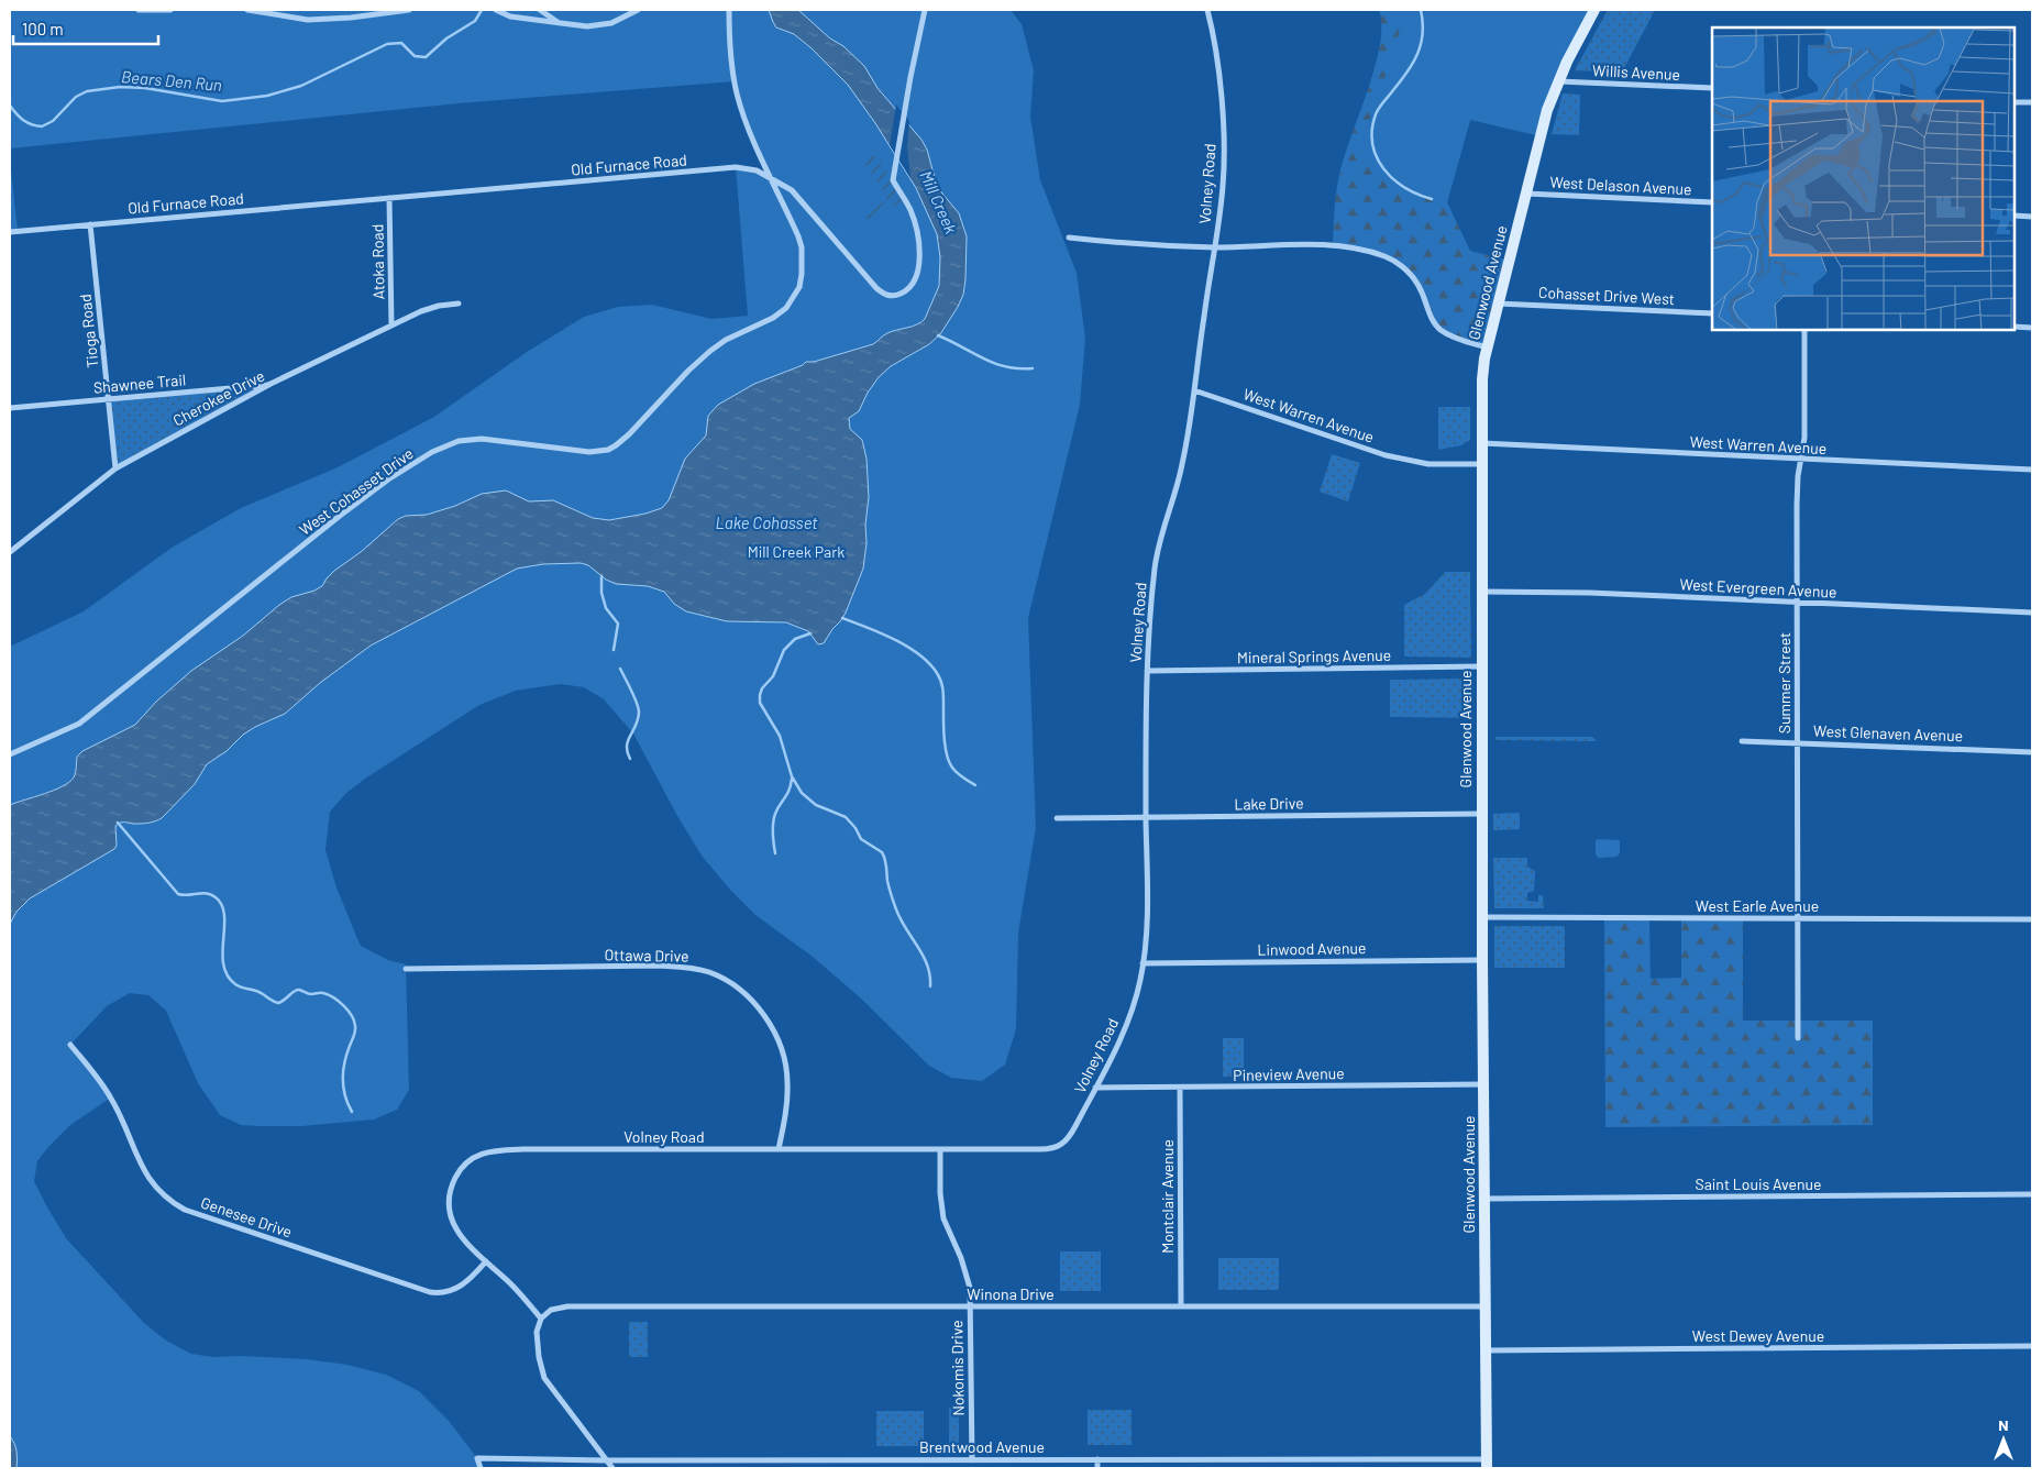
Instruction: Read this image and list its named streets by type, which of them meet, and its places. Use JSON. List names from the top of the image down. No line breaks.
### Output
{"streets":{"main road":["Glenwood Avenue"],"street":["Willis Avenue","Old Furnace Road","Volney Road","West Delason Avenue","Atoka Road","Cohasset Drive West","Tioga Road","Shawnee Trail","Cherokee Drive","West Warren Avenue","West Cohasset Drive","West Evergreen Avenue","Mineral Springs Avenue","Summer Street","West Glenaven Avenue","Lake Drive","West Earle Avenue","Linwood Avenue","Ottawa Drive","Pineview Avenue","Saint Louis Avenue","Montclair Avenue","Genesee Drive","Winona Drive","West Dewey Avenue","Nokomis Drive","Brentwood Avenue"]},"crossings":[["Willis Avenue","Glenwood Avenue"],["Old Furnace Road","Atoka Road"],["Old Furnace Road","Tioga Road"],["Old Furnace Road","West Cohasset Drive"],["Volney Road","West Warren Avenue"],["Volney Road","Mineral Springs Avenue"],["Volney Road","Lake Drive"],["Volney Road","Linwood Avenue"],["Volney Road","Ottawa Drive"],["Volney Road","Pineview Avenue"],["Volney Road","Genesee Drive"],["Volney Road","Winona Drive"],["Volney Road","Nokomis Drive"],["West Delason Avenue","Glenwood Avenue"],["Atoka Road","Cherokee Drive"],["Glenwood Avenue","Cohasset Drive West"],["Glenwood Avenue","West Warren Avenue"],["Glenwood Avenue","West Evergreen Avenue"],["Glenwood Avenue","Mineral Springs Avenue"],["Glenwood Avenue","Lake Drive"],["Glenwood Avenue","West Earle Avenue"],["Glenwood Avenue","Linwood Avenue"],["Glenwood Avenue","Pineview Avenue"],["Glenwood Avenue","Saint Louis Avenue"],["Glenwood Avenue","Winona Drive"],["Glenwood Avenue","West Dewey Avenue"],["Glenwood Avenue","Brentwood Avenue"],["Tioga Road","Shawnee Trail"],["Tioga Road","Cherokee Drive"],["Shawnee Trail","Cherokee Drive"],["West Warren Avenue","Summer Street"],["West Evergreen Avenue","Summer Street"],["Summer Street","West Glenaven Avenue"],["Summer Street","West Earle Avenue"],["Pineview Avenue","Montclair Avenue"],["Montclair Avenue","Winona Drive"],["Winona Drive","Nokomis Drive"],["Nokomis Drive","Brentwood Avenue"]],"water":["Bears Den Run","Mill Creek","Lake Cohasset"],"parks":["Mill Creek Park"],"scale_bar":"100 m","north":"top"}
